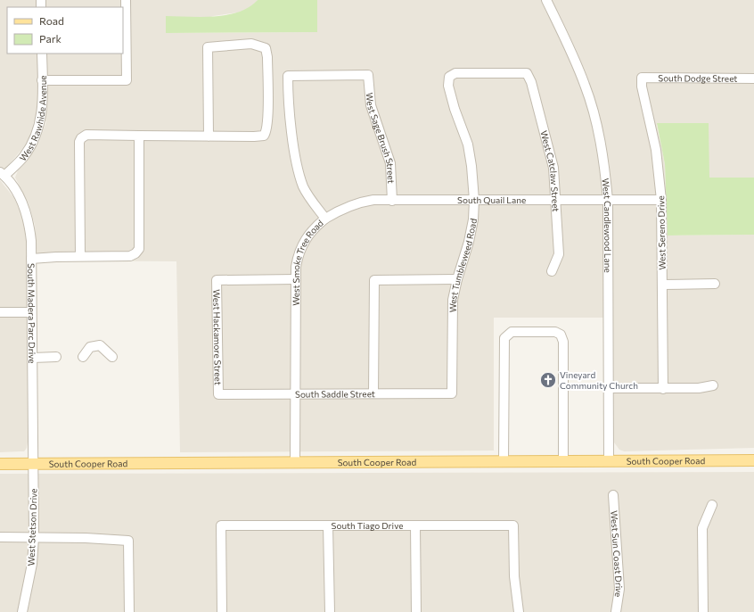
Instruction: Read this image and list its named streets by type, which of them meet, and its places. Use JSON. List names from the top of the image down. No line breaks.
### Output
{"streets":{"main road":["South Cooper Road"],"street":["South Dodge Street","West Rawhide Avenue","West Sage Brush Street","West Catclaw Street","South Quail Lane","West Candlewood Lane","West Sereno Drive","West Smoke Tree Road","West Tumbleweed Road","South Madera Parc Drive","West Hackamore Street","South Saddle Street","South Tiago Drive","West Stetson Drive","West Sun Coast Drive"]},"crossings":[["South Dodge Street","West Sereno Drive"],["West Rawhide Avenue","South Madera Parc Drive"],["West Sage Brush Street","South Quail Lane"],["West Sage Brush Street","West Smoke Tree Road"],["West Catclaw Street","South Quail Lane"],["West Catclaw Street","West Tumbleweed Road"],["South Quail Lane","West Candlewood Lane"],["South Quail Lane","West Sereno Drive"],["South Quail Lane","West Smoke Tree Road"],["South Quail Lane","West Tumbleweed Road"],["West Candlewood Lane","South Cooper Road"],["West Smoke Tree Road","West Hackamore Street"],["West Smoke Tree Road","South Saddle Street"],["West Smoke Tree Road","South Cooper Road"],["West Tumbleweed Road","South Saddle Street"],["South Madera Parc Drive","South Cooper Road"],["South Madera Parc Drive","West Stetson Drive"],["West Hackamore Street","South Saddle Street"],["South Cooper Road","West Stetson Drive"]],"places":{"church":["Vineyard Community Church"]},"legend":["Road","Park"]}
